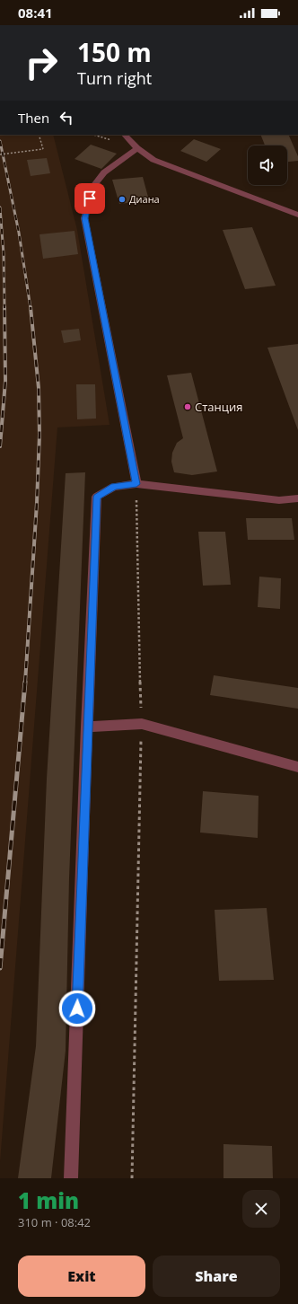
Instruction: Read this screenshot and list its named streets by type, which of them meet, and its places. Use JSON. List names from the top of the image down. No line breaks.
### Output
{"places":["Диана","Станция"],"page":{"status":"08:41","turn":["150 m","Turn right"],"then":"Then","heading":["1 min","310 m · 08:42"],"buttons":["Exit","Share"]}}
